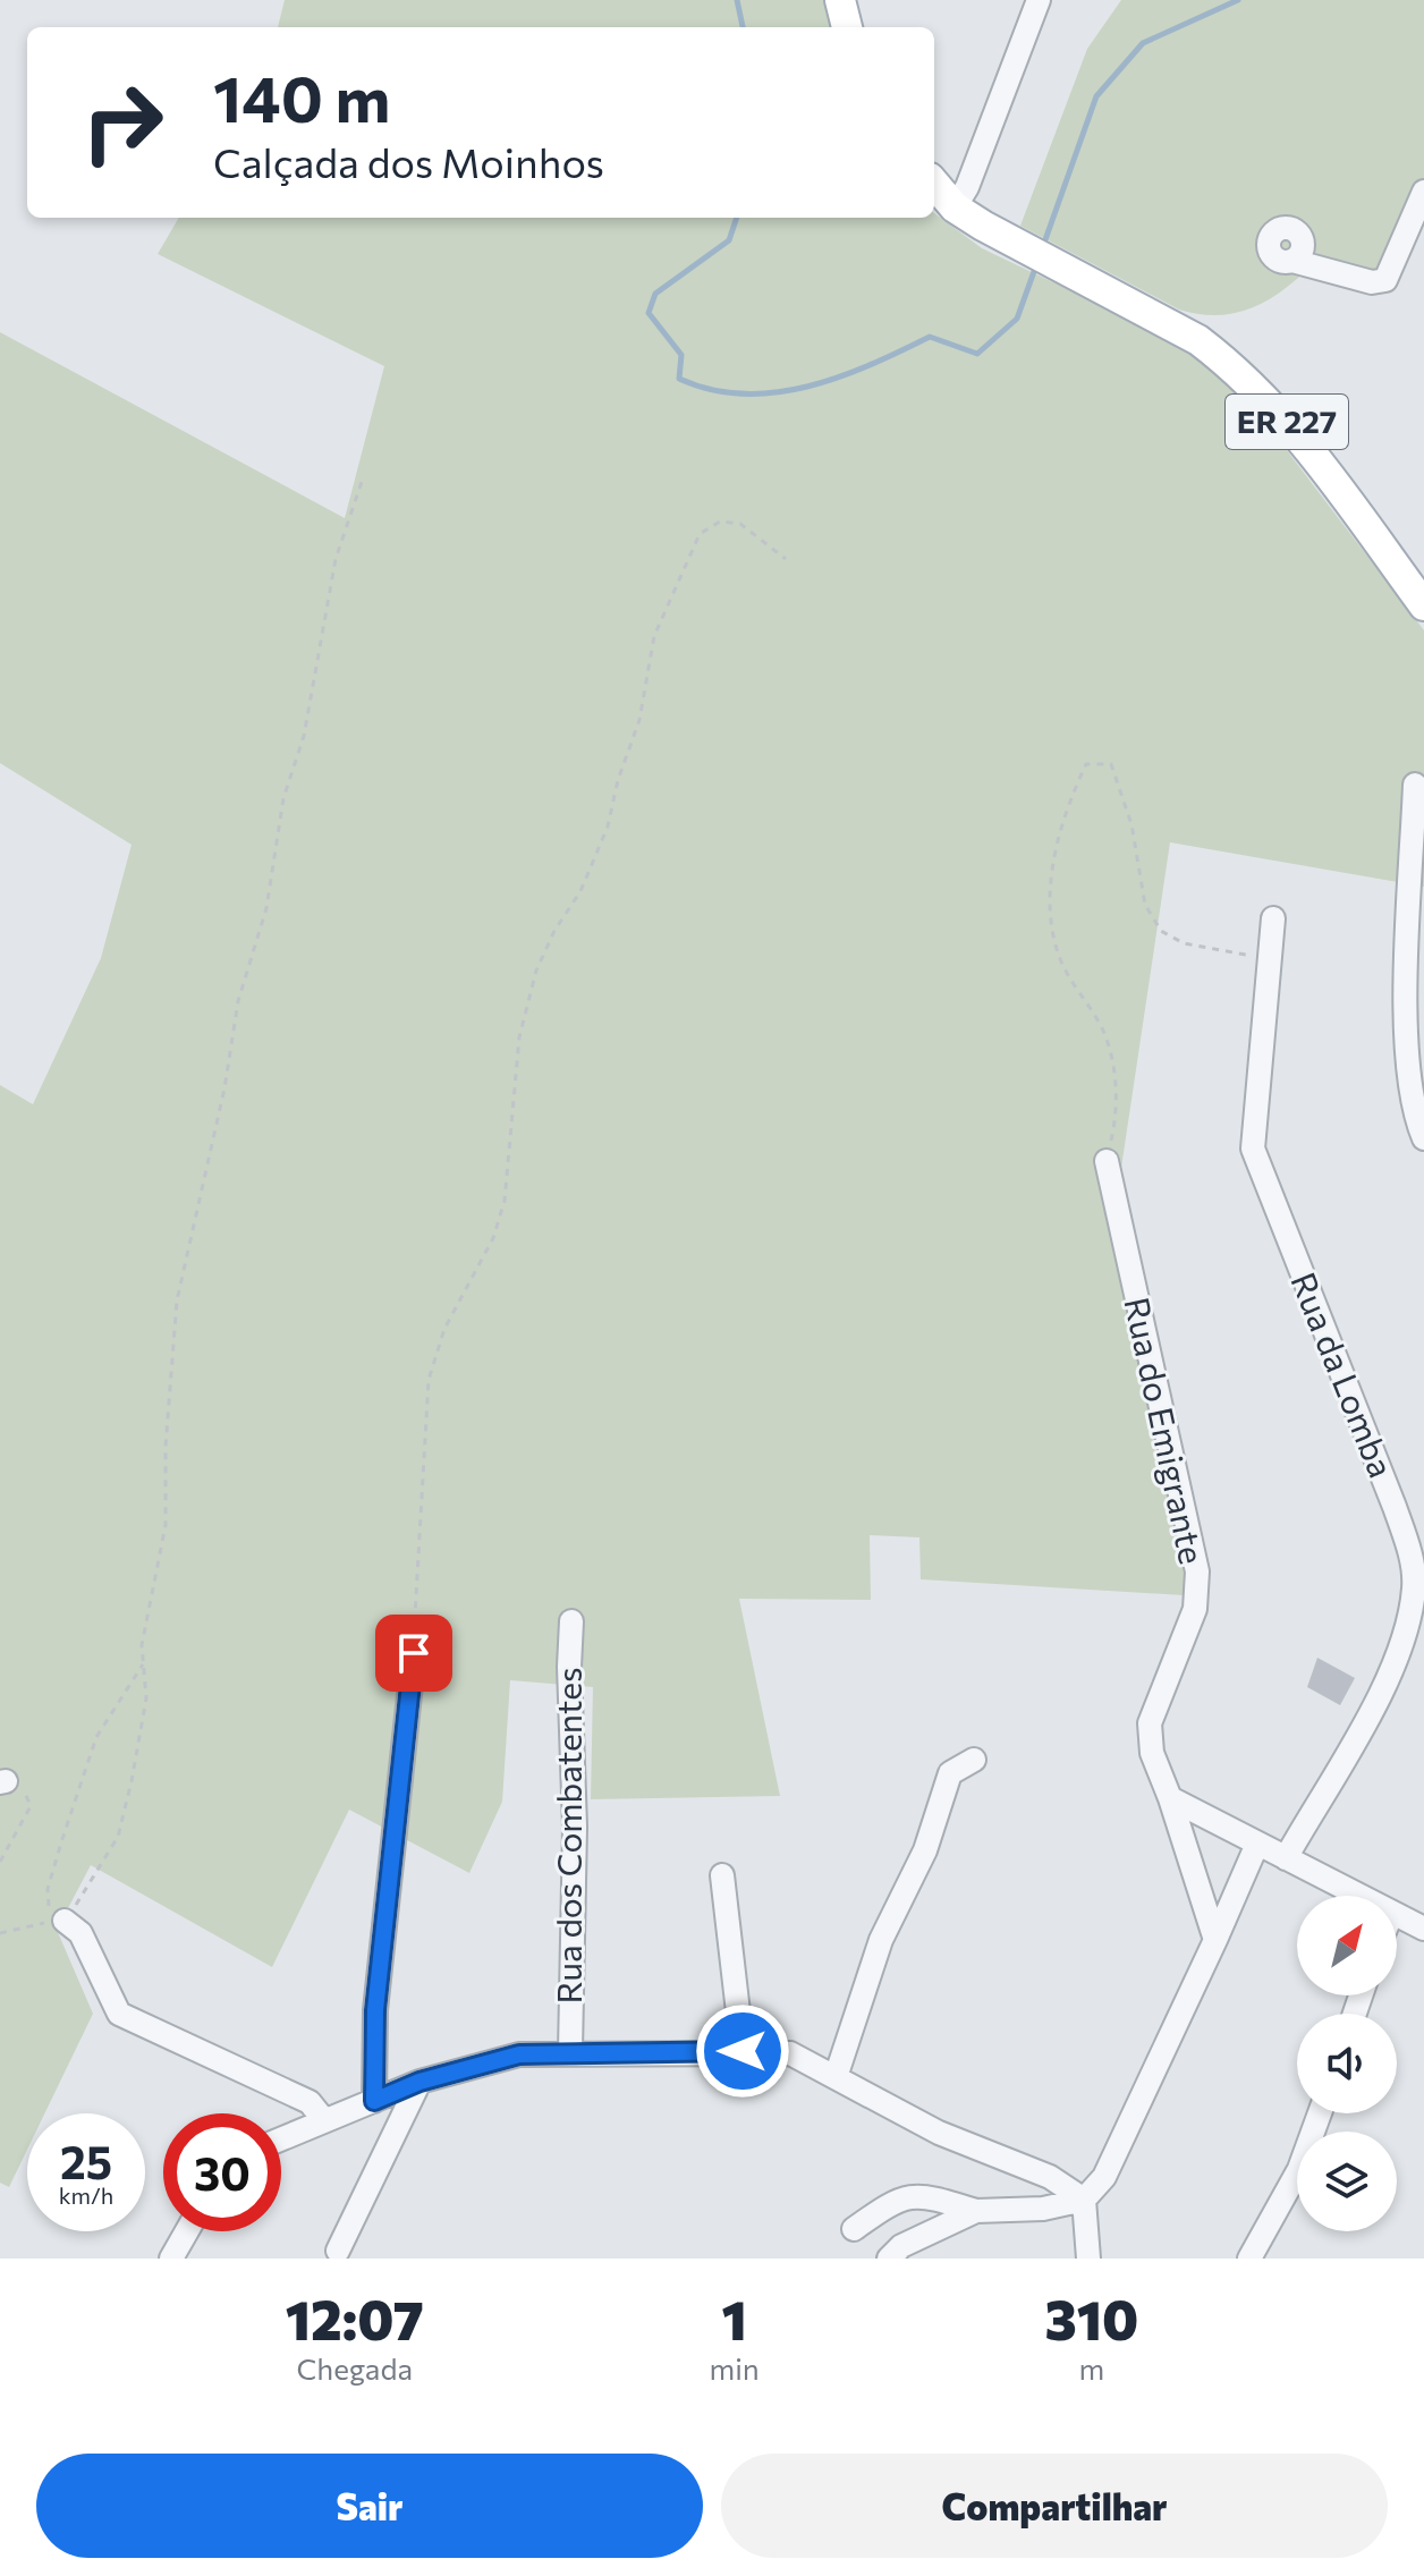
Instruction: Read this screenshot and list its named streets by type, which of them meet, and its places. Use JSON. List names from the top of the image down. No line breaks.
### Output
{"streets":{"main road":["ER 227"],"street":["Rua da Lomba","Rua do Emigrante","Rua dos Combatentes"]},"north":"top right","page":{"turn":["140 m","Calçada dos Moinhos"],"speed":"25 km/h","limit":"30","eta":["12:07","Chegada","1","min","310","m"],"buttons":["Sair","Compartilhar"]}}
